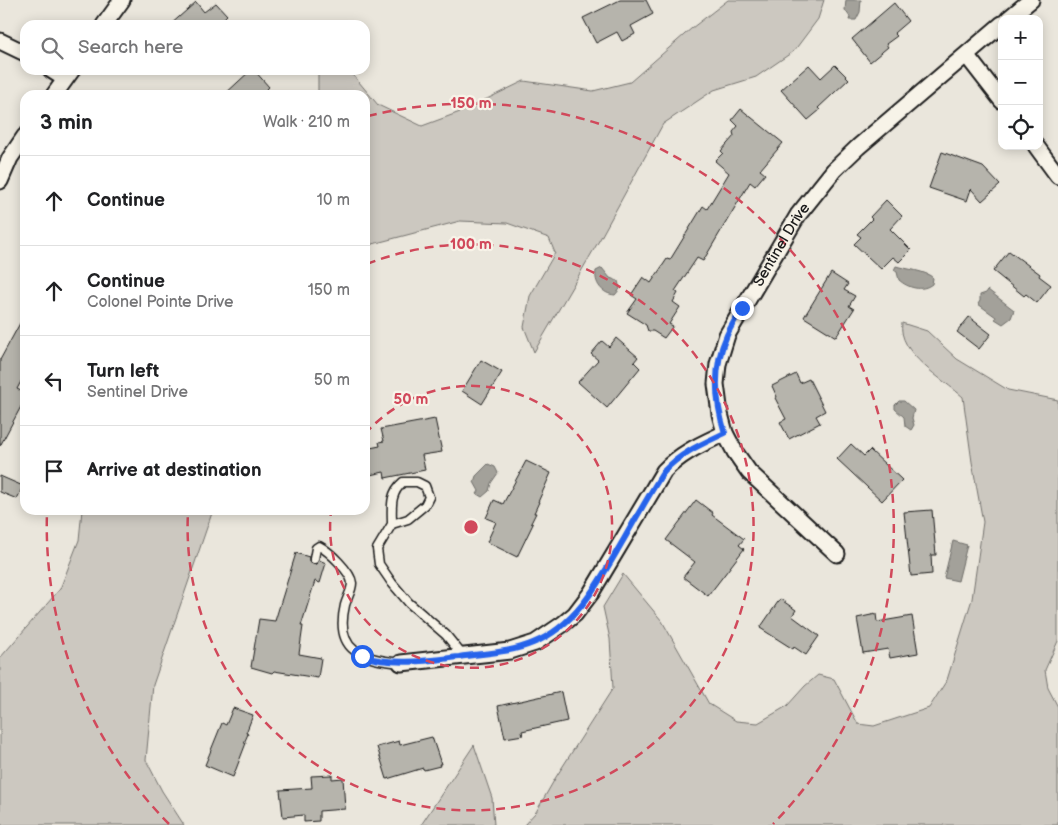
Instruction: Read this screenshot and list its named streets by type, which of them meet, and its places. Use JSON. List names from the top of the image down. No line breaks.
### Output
{"streets":{"street":["Sentinel Drive"]},"page":{"map_buttons":["+","−"],"search":"Search here","heading":["3 min","Walk · 210 m"],"list":[["Continue","10 m"],["Continue","Colonel Pointe Drive","150 m"],["Turn left","Sentinel Drive","50 m"],"Arrive at destination"]},"rings":["150 m","100 m","50 m"]}
